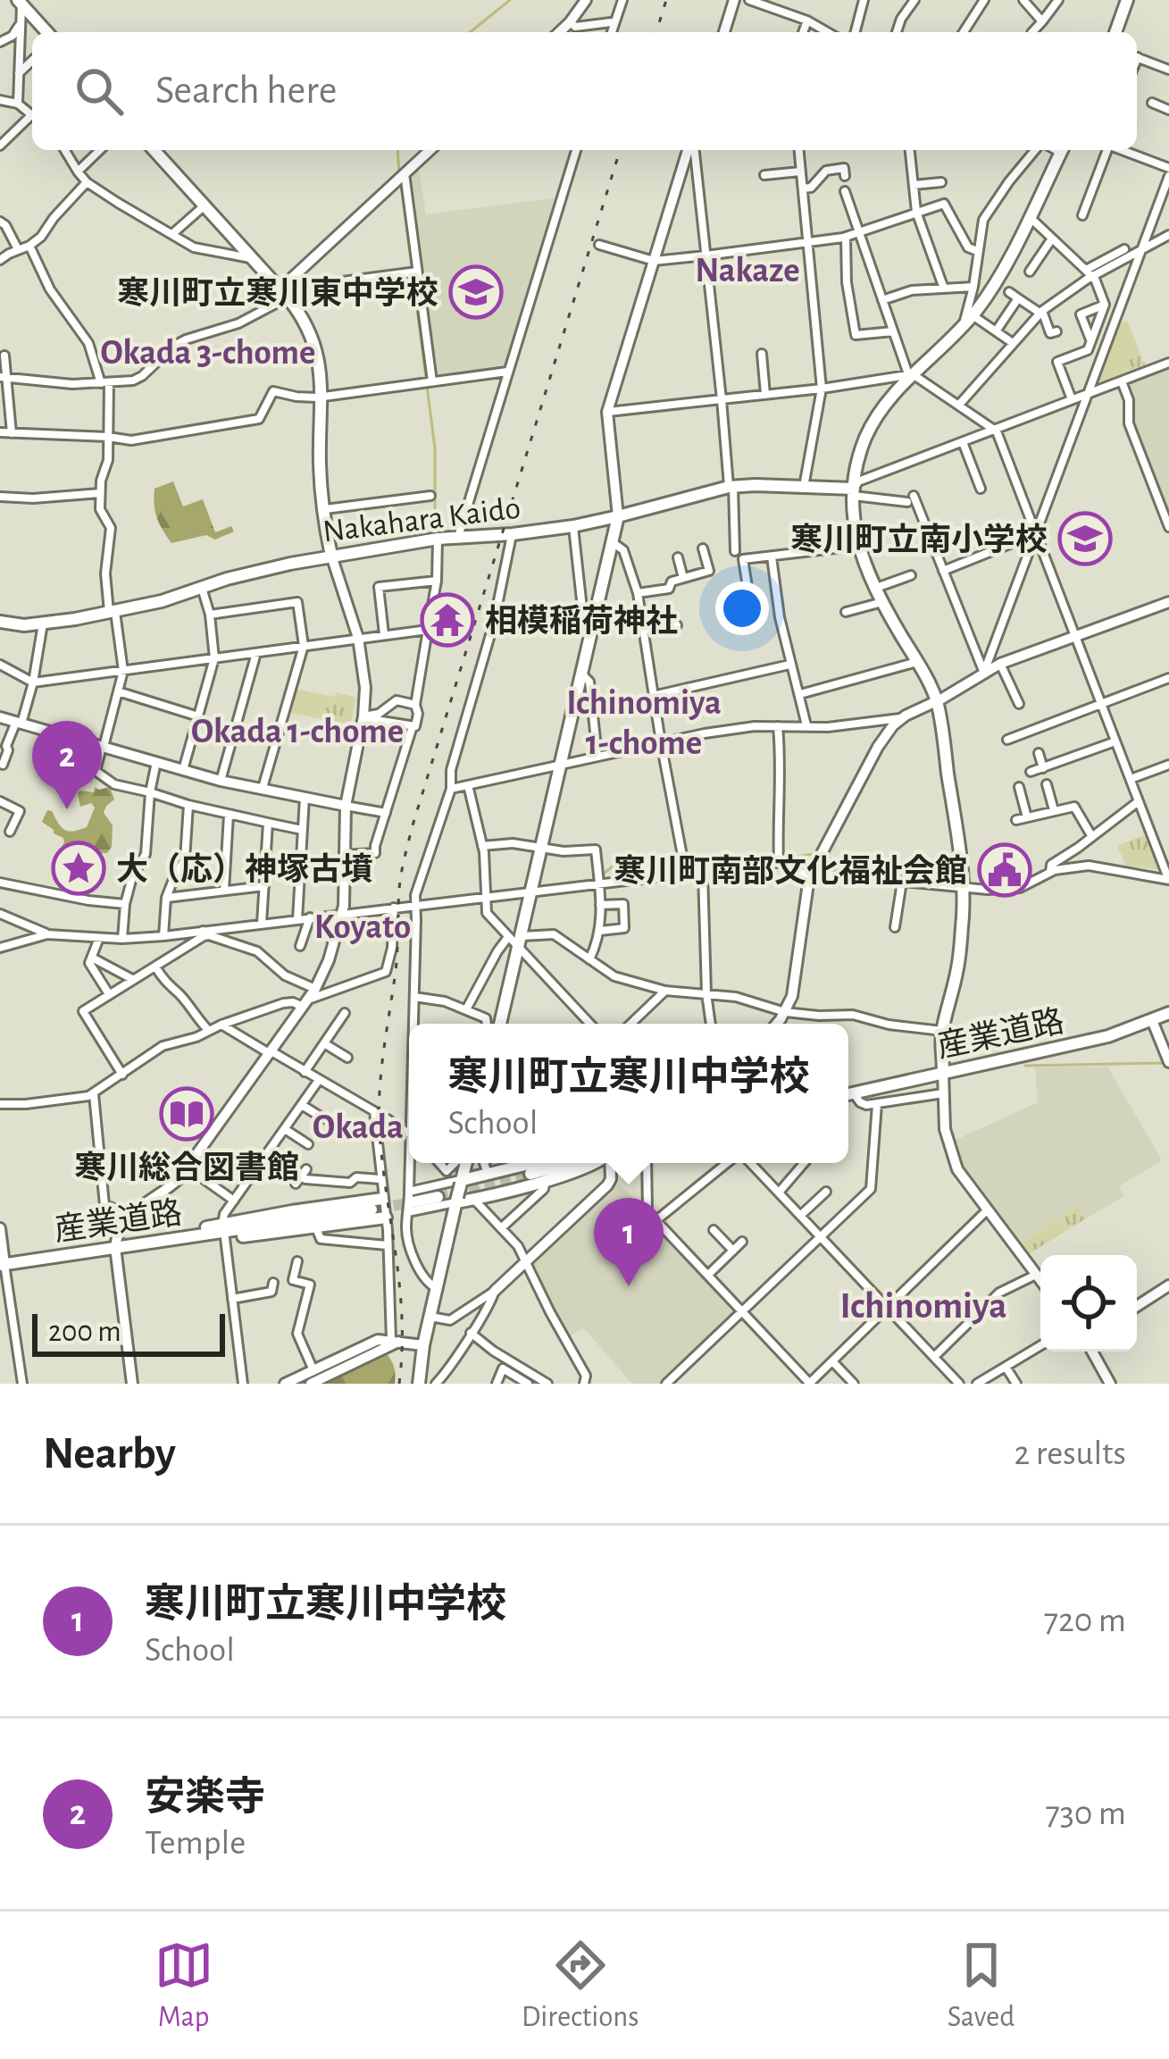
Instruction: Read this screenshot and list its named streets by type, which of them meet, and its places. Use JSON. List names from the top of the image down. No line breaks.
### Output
{"streets":{"main road":["Nakahara Kaido","産業道路"]},"districts":["Nakaze","Okada 3-chome","Ichinomiya 1-chome","Okada 1-chome","Koyato","Okada","Ichinomiya"],"places":{"school or university":["寒川町立寒川東中学校","寒川町立南小学校"],"temple":["相模稲荷神社"],"place":["大（応）神塚古墳"],"public building":["寒川町南部文化福祉会館"],"library":["寒川総合図書館"]},"scale_bar":"200 m","page":{"search":"Search here","pins":["2","1"],"popup":["寒川町立寒川中学校","School"],"scale":"200 m","heading":["Nearby","2 results"],"list":[{"mark":"1","name":"寒川町立寒川中学校","note":"School","value":"720 m"},{"mark":"2","name":"安楽寺","note":"Temple","value":"730 m"}],"nav":["Map","Directions","Saved"]}}
